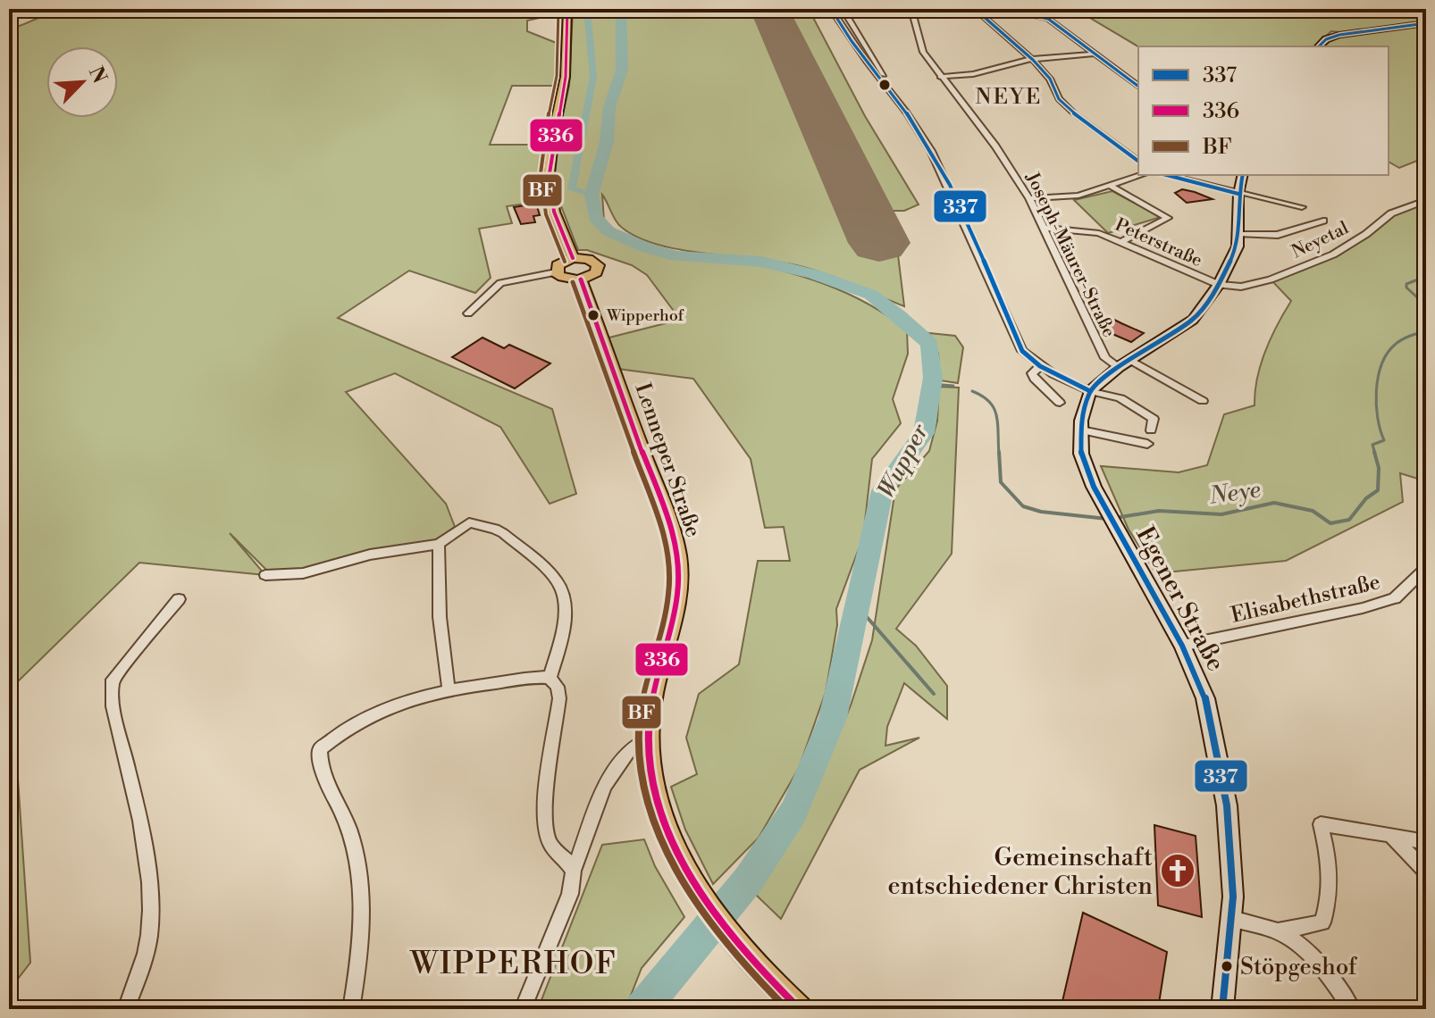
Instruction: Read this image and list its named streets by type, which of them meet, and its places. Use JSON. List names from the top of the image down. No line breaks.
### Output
{"streets":{"main road":["Lenneper Straße"],"street":["Neyetal","Peterstraße","Joseph-Mäurer-Straße","Egener Straße","Elisabethstraße"]},"crossings":[["Neyetal","Peterstraße"],["Peterstraße","Joseph-Mäurer-Straße"],["Egener Straße","Elisabethstraße"]],"districts":["NEYE","WIPPERHOF"],"water":["Wupper","Neye"],"places":{"other":["Wipperhof","Stöpgeshof"],"church":["Gemeinschaft entschiedener Christen"]},"lines":["transit line 337","transit line 336","transit line BF"],"legend":["337","336","BF"],"north":"top right"}
